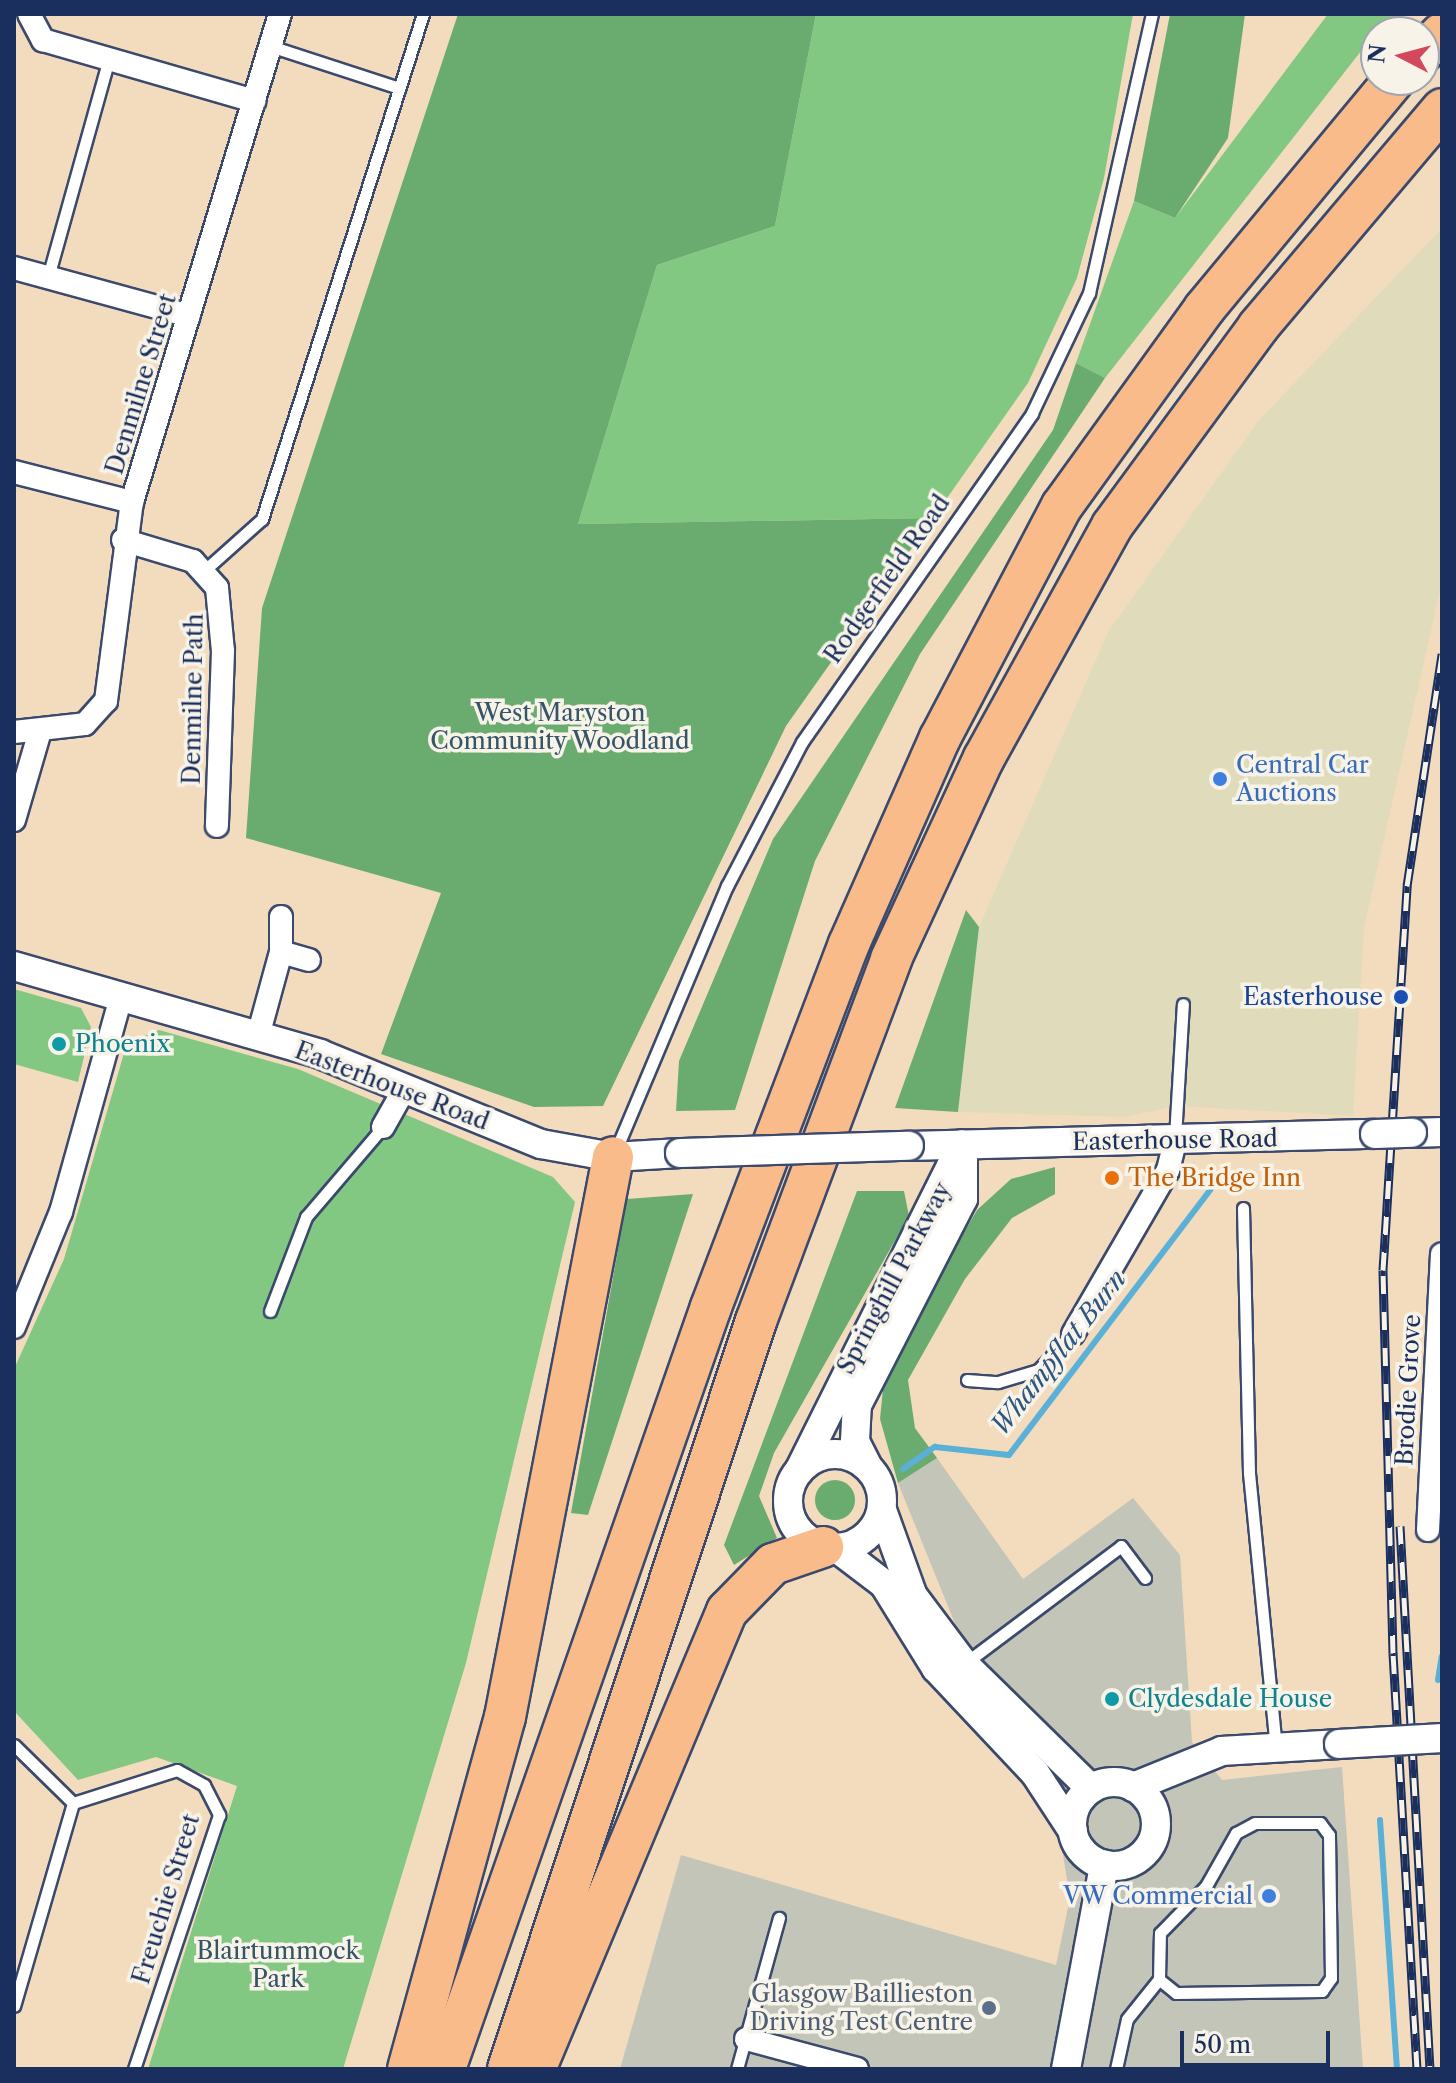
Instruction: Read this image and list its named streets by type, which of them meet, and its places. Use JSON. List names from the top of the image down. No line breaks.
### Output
{"streets":{"street":["Denmilne Street","Denmilne Path","Easterhouse Road","Springhill Parkway","Brodie Grove"],"lane":["Rodgerfield Road","Freuchie Street"]},"crossings":[["Rodgerfield Road","Easterhouse Road"],["Easterhouse Road","Springhill Parkway"]],"water":["Whampflat Burn"],"parks":["West Maryston Community Woodland","Blairtummock Park"],"places":["Central Car Auctions","Easterhouse","Phoenix","The Bridge Inn","Clydesdale House","VW Commercial","Glasgow Baillieston Driving Test Centre"],"scale_bar":"50 m","north":"left"}
